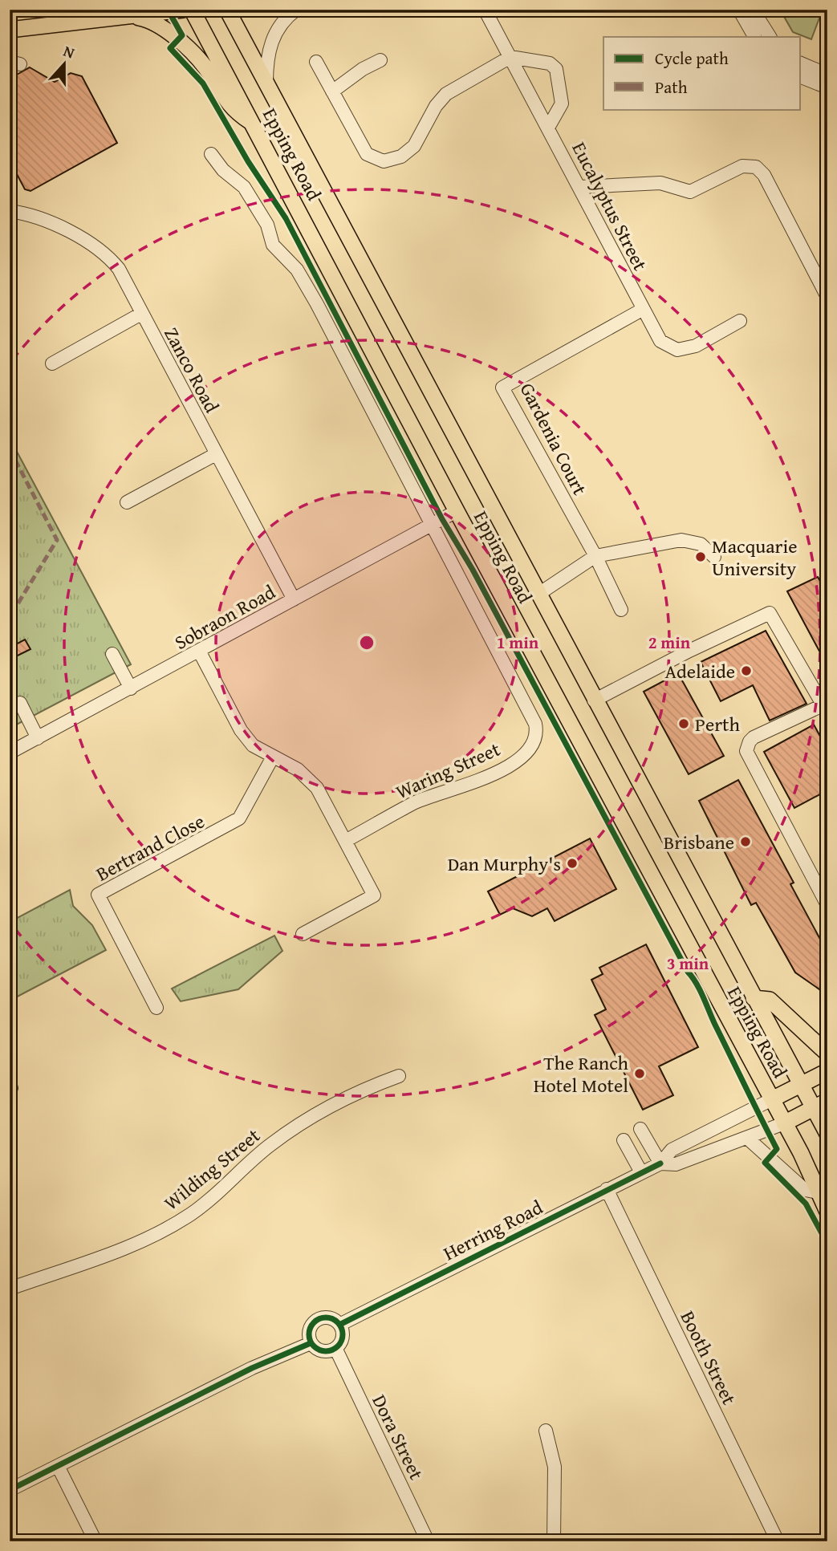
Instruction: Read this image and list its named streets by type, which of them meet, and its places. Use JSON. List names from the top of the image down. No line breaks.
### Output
{"streets":{"main road":["Epping Road","Herring Road"],"street":["Eucalyptus Street","Zanco Road","Gardenia Court","Sobraon Road","Waring Street","Bertrand Close","Wilding Street","Booth Street","Dora Street"]},"crossings":[["Epping Road","Sobraon Road"],["Epping Road","Herring Road"],["Eucalyptus Street","Gardenia Court"],["Zanco Road","Sobraon Road"],["Sobraon Road","Waring Street"],["Herring Road","Booth Street"],["Herring Road","Dora Street"]],"places":["Macquarie University","Adelaide","Perth","Brisbane","Dan Murphy's","The Ranch Hotel Motel"],"legend":["Cycle path","Path"],"north":"top","rings":["1 min","2 min","3 min"]}
